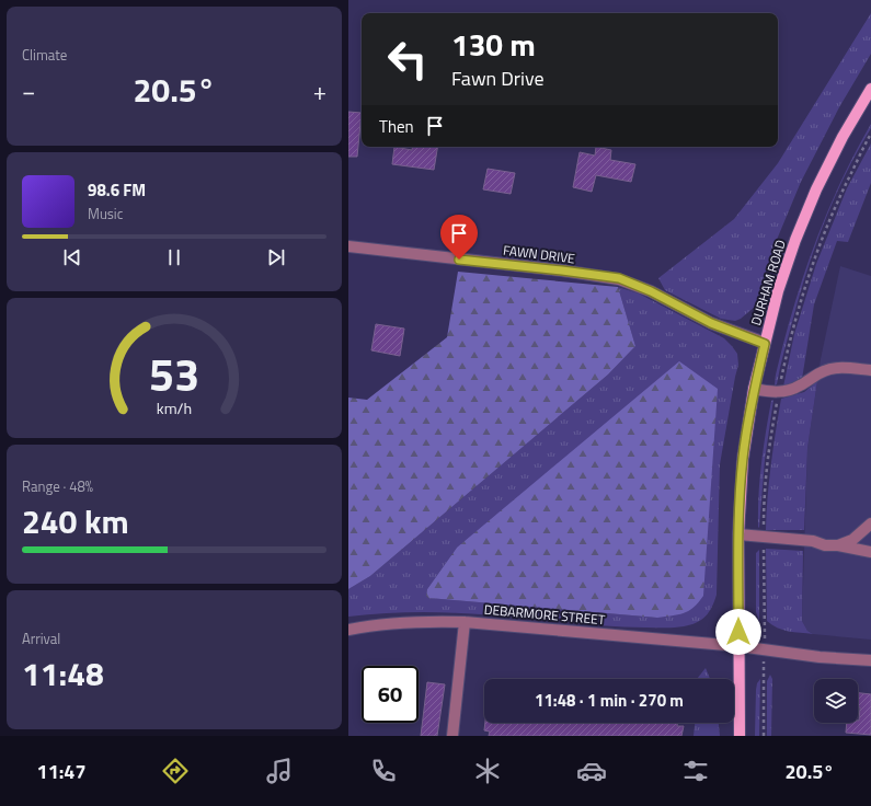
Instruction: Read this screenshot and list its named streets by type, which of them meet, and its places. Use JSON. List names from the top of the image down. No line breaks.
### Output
{"streets":{"main road":["DURHAM ROAD"],"street":["FAWN DRIVE","DEBARMORE STREET"]},"crossings":[["FAWN DRIVE","DURHAM ROAD"],["DURHAM ROAD","DEBARMORE STREET"]],"page":{"tile":["Climate",["Range · 48%","240 km"],["Arrival","11:48"]],"turn":["130 m","Fawn Drive"],"heat":["−","20.5°","+"],"then":"Then","song":["98.6 FM","Music"],"limit":"60","trip":"11:48 · 1 min · 270 m","tabs":["11:47","20.5°"],"gauge":["53","km/h"]}}
